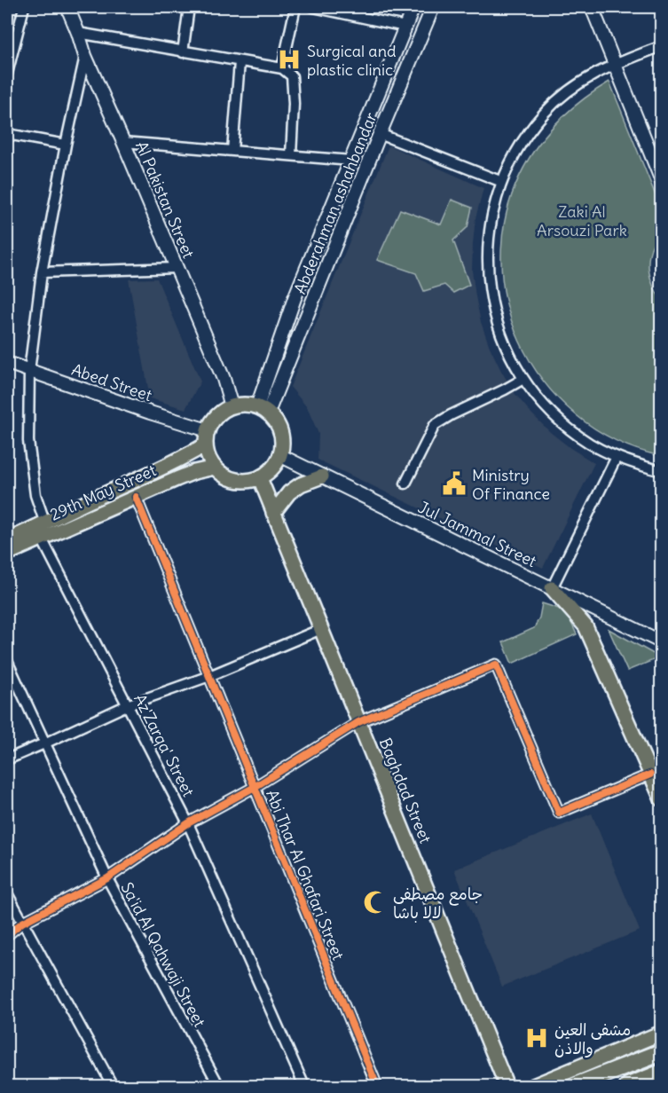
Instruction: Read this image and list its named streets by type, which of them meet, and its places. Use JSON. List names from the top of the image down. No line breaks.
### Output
{"streets":{"main road":["Al Pakistan Street","Abderahman ashahbandar","Abed Street","29th May Street","Jul Jammal Street","Baghdad Street"],"street":["Az'Zarqa' Street","Abi Thar Al Ghafari Street","Sa'id Al Qahwaji Street"]},"crossings":[["Al Pakistan Street","Abderahman ashahbandar"],["Al Pakistan Street","Abed Street"],["Al Pakistan Street","29th May Street"],["Al Pakistan Street","Jul Jammal Street"],["Al Pakistan Street","Baghdad Street"],["Abderahman ashahbandar","Abed Street"],["Abderahman ashahbandar","29th May Street"],["Abderahman ashahbandar","Jul Jammal Street"],["Abderahman ashahbandar","Baghdad Street"],["Abed Street","29th May Street"],["Abed Street","Jul Jammal Street"],["Abed Street","Baghdad Street"],["29th May Street","Jul Jammal Street"],["29th May Street","Az'Zarqa' Street"],["29th May Street","Baghdad Street"],["29th May Street","Abi Thar Al Ghafari Street"],["Jul Jammal Street","Baghdad Street"]],"parks":["Zaki Al Arsouzi Park"],"places":{"hospital":["Surgical and plastic clinic","مشفى العين والاذن"],"public building":["Ministry Of Finance"],"mosque":["جامع مصطفى لالا باشا"]}}
